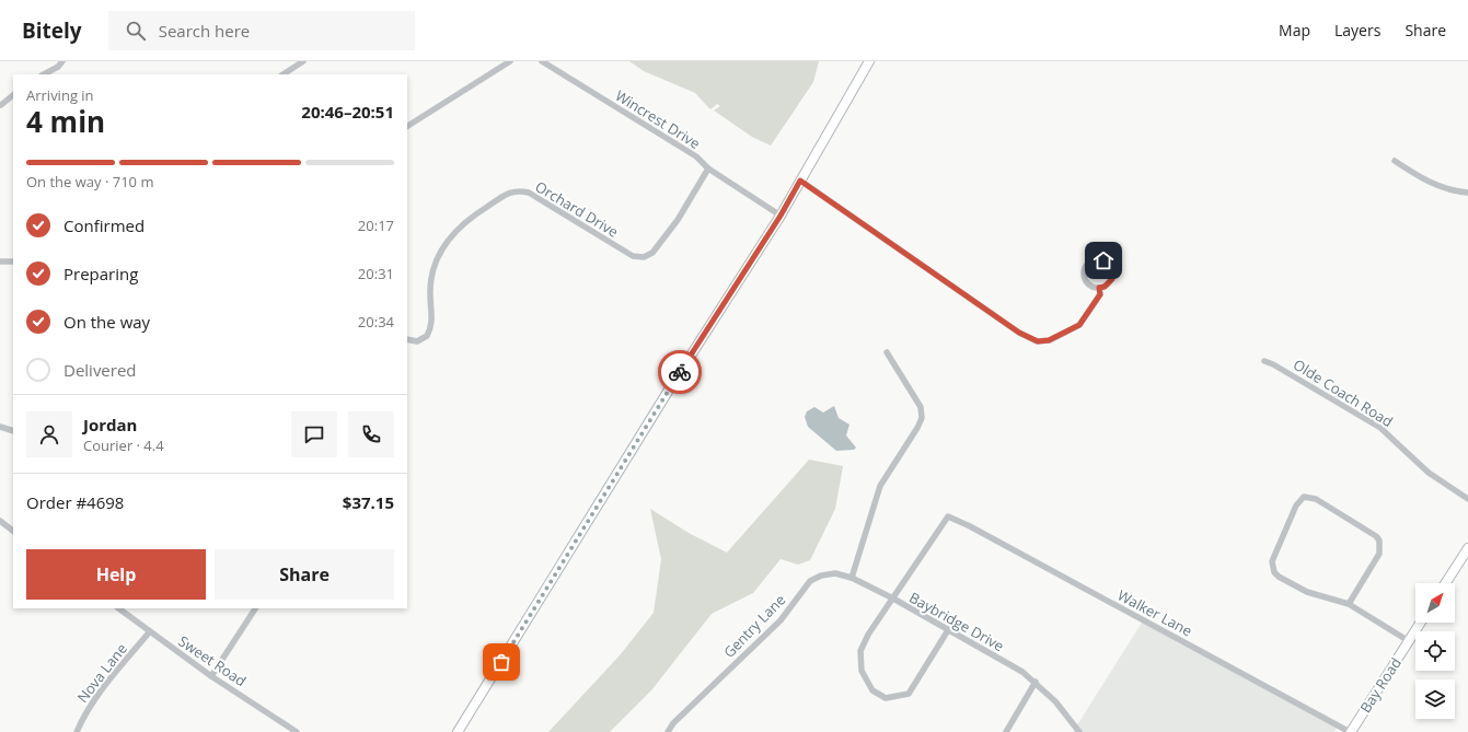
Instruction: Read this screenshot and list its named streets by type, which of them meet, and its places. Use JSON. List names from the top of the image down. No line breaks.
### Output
{"streets":{"street":["Wincrest Drive","Orchard Drive","Olde Coach Road","Walker Lane","Baybridge Drive","Gentry Lane","Sweet Road","Nova Lane","Bay Road"]},"crossings":[["Wincrest Drive","Orchard Drive"],["Walker Lane","Baybridge Drive"],["Walker Lane","Bay Road"],["Baybridge Drive","Gentry Lane"],["Sweet Road","Nova Lane"]],"north":"top right","page":{"header":"Bitely","search":"Search here","nav":["Map","Layers","Share"],"heading":["4 min","Arriving in","20:46–20:51"],"panel":["Jordan","Courier · 4.4","Order #4698","$37.15"],"bar":"On the way · 710 m","list":[["Confirmed","20:17"],["Preparing","20:31"],["On the way","20:34"],"Delivered"],"buttons":["Help","Share"]}}
